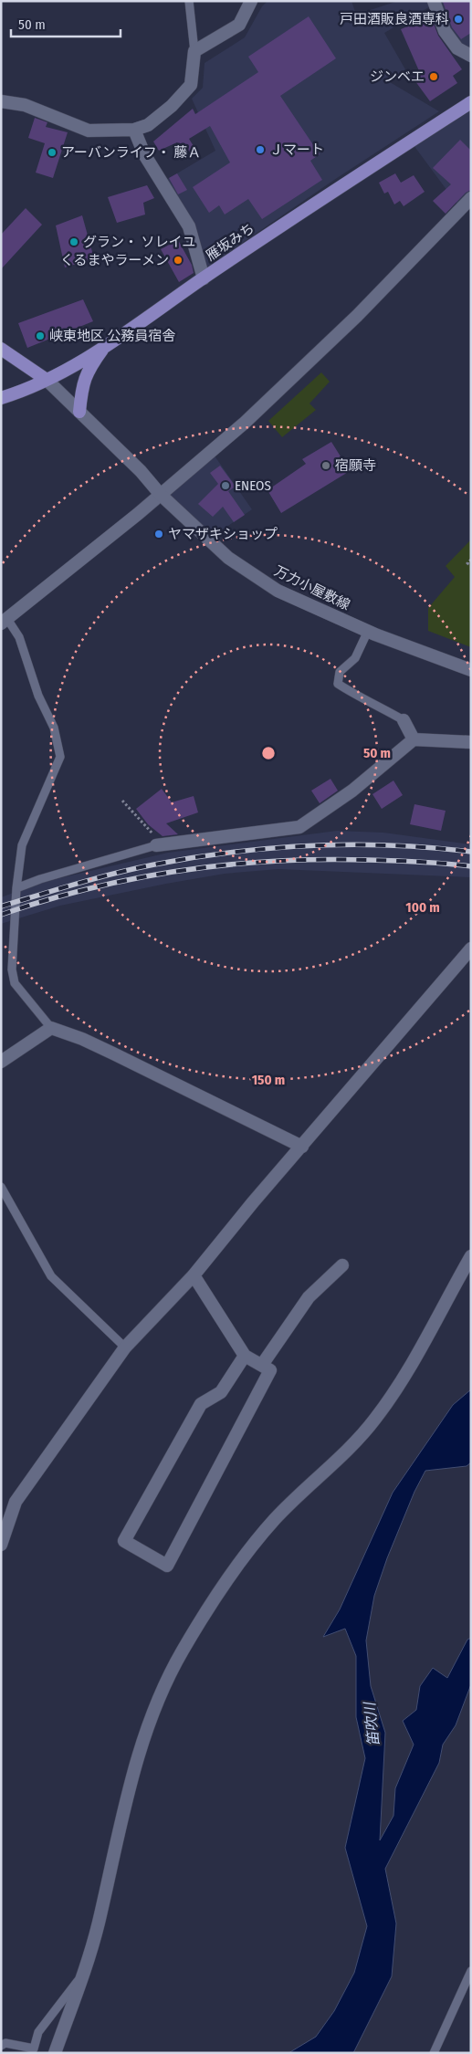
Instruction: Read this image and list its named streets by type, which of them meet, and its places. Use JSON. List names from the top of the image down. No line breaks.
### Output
{"streets":{"highway":["雁坂みち"],"street":["万力小屋敷線"]},"crossings":[["雁坂みち","万力小屋敷線"]],"water":["笛吹川"],"places":["戸田酒販良酒専科","ジンベエ","Ｊマート","アーバンライフ・ 藤Ａ","グラン・ ソレイユ","くるまやラーメン","峡東地区 公務員宿舎","宿願寺","ENEOS","ヤマザキショップ"],"scale_bar":"50 m","rings":["50 m","100 m","150 m"]}
